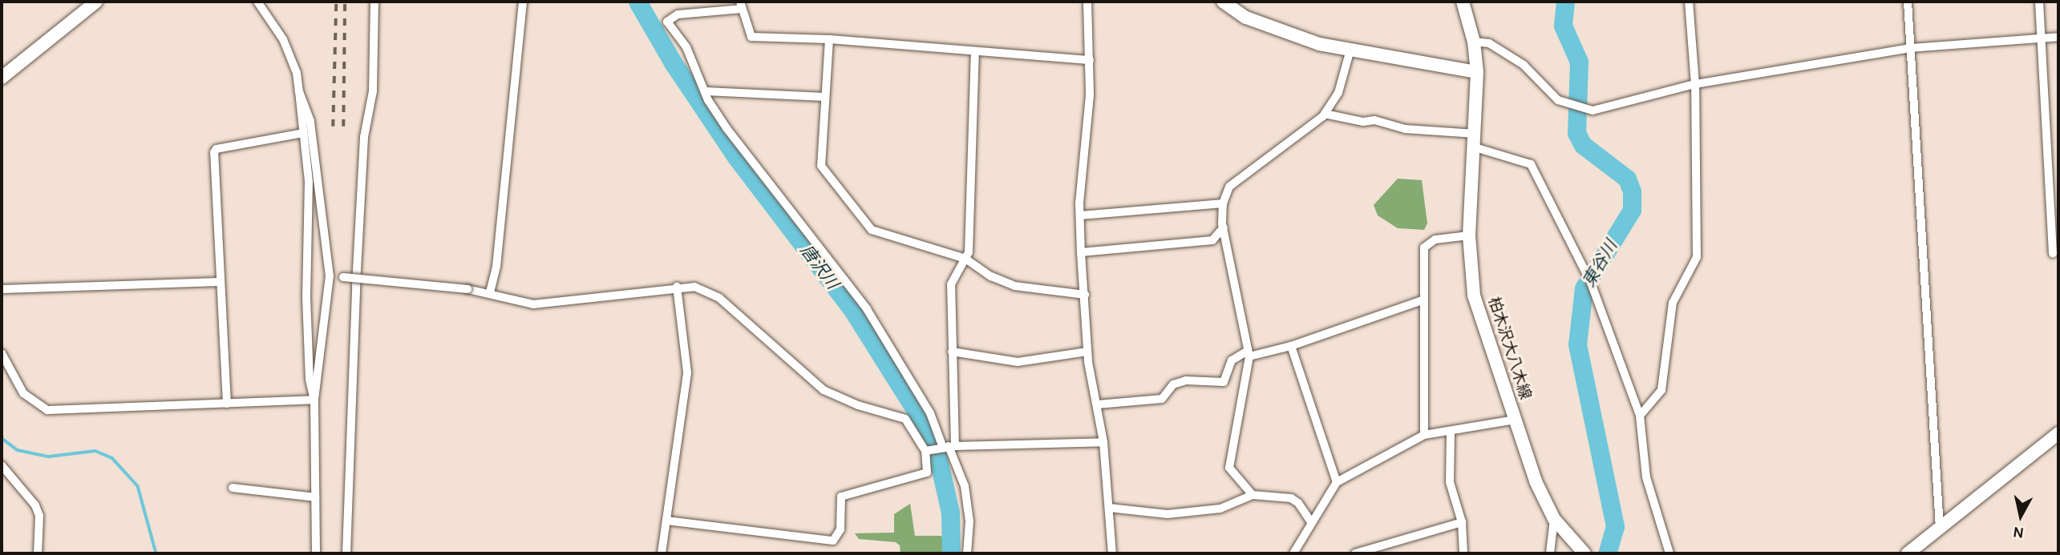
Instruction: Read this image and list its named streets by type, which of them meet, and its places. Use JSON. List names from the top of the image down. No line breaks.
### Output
{"streets":{"street":["柏木沢大八木線"]},"water":["東谷川","唐沢川"],"north":"bottom"}
